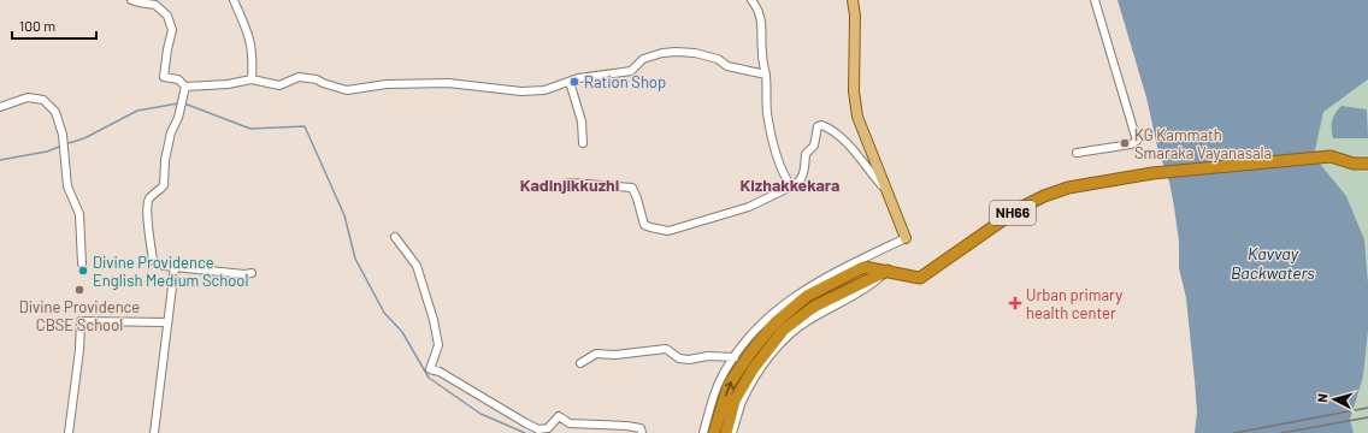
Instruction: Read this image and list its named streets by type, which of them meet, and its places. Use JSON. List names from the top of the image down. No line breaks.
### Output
{"streets":{"highway":["NH66"]},"districts":["Kadinjikkuzhi","Kizhakkekara"],"water":["Kavvay Backwaters"],"places":{"other":["Ration Shop","KG Kammath Smaraka Vayanasala","Divine Providence English Medium School","Divine Providence CBSE School"],"health":["Urban primary health center"]},"scale_bar":"100 m","north":"left"}
